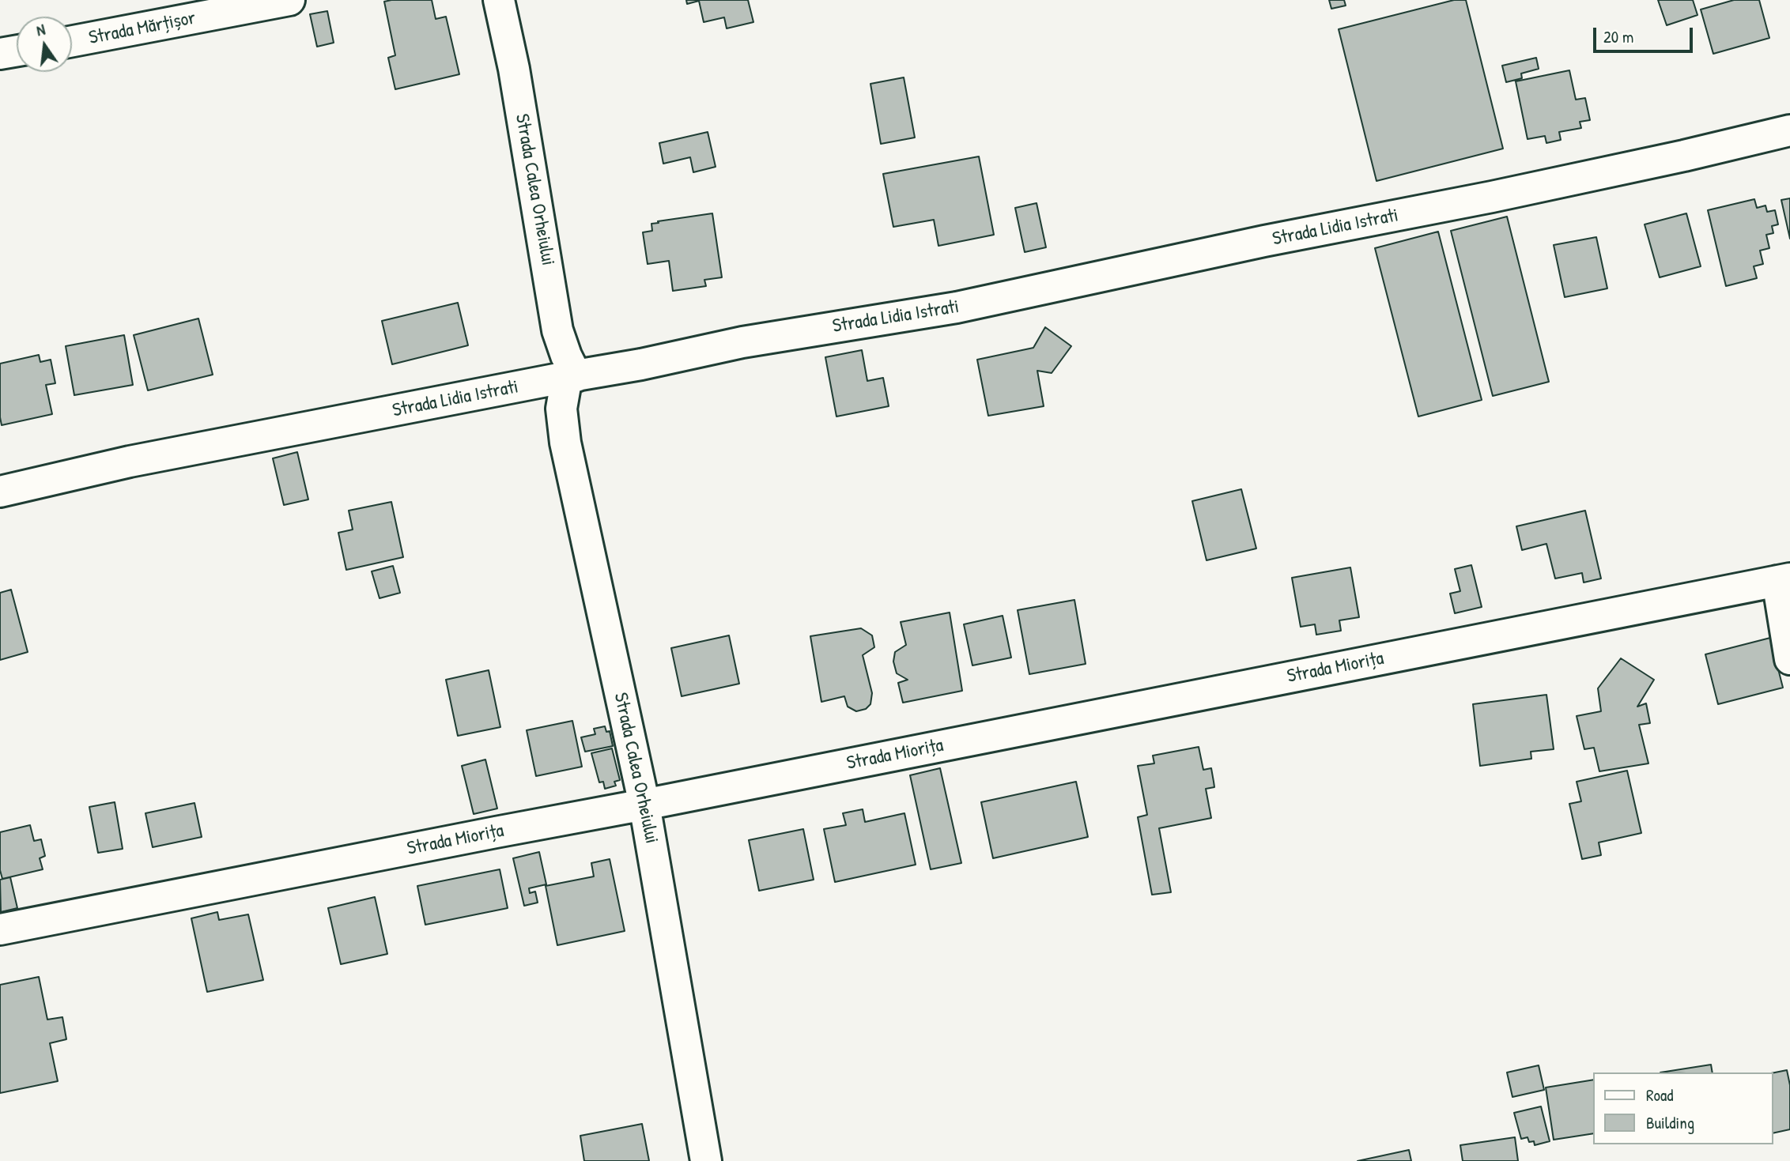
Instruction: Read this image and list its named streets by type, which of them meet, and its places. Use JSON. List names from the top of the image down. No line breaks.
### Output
{"streets":{"street":["Strada Mărțișor","Strada Calea Orheiului","Strada Lidia Istrati","Strada Miorița"]},"crossings":[["Strada Calea Orheiului","Strada Lidia Istrati"],["Strada Calea Orheiului","Strada Miorița"]],"legend":["Road","Building"],"scale_bar":"20 m","north":"top"}
